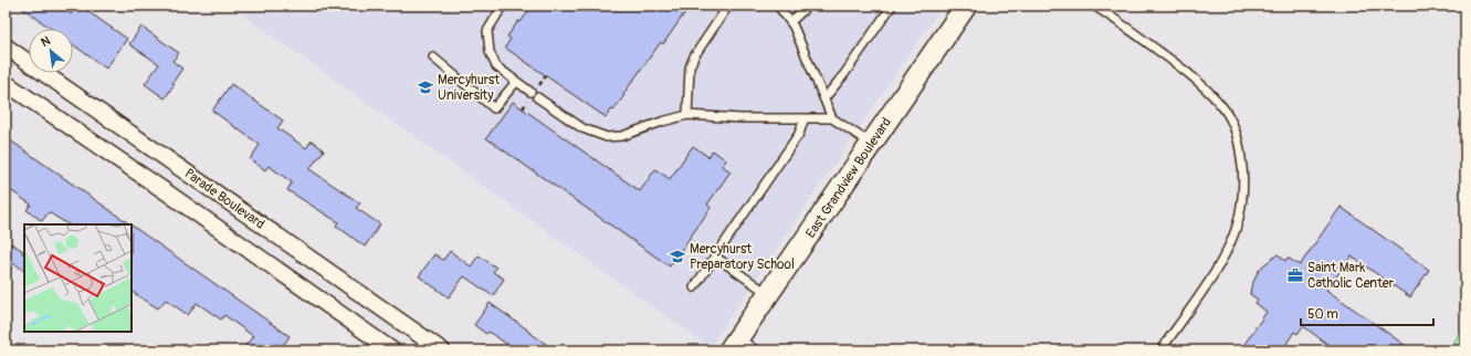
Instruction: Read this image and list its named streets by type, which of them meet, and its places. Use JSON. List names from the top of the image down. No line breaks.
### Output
{"streets":{"street":["East Grandview Boulevard","Parade Boulevard"]},"places":{"school or university":["Mercyhurst University","Mercyhurst Preparatory School"],"office":["Saint Mark Catholic Center"]},"scale_bar":"50 m","north":"top left"}
